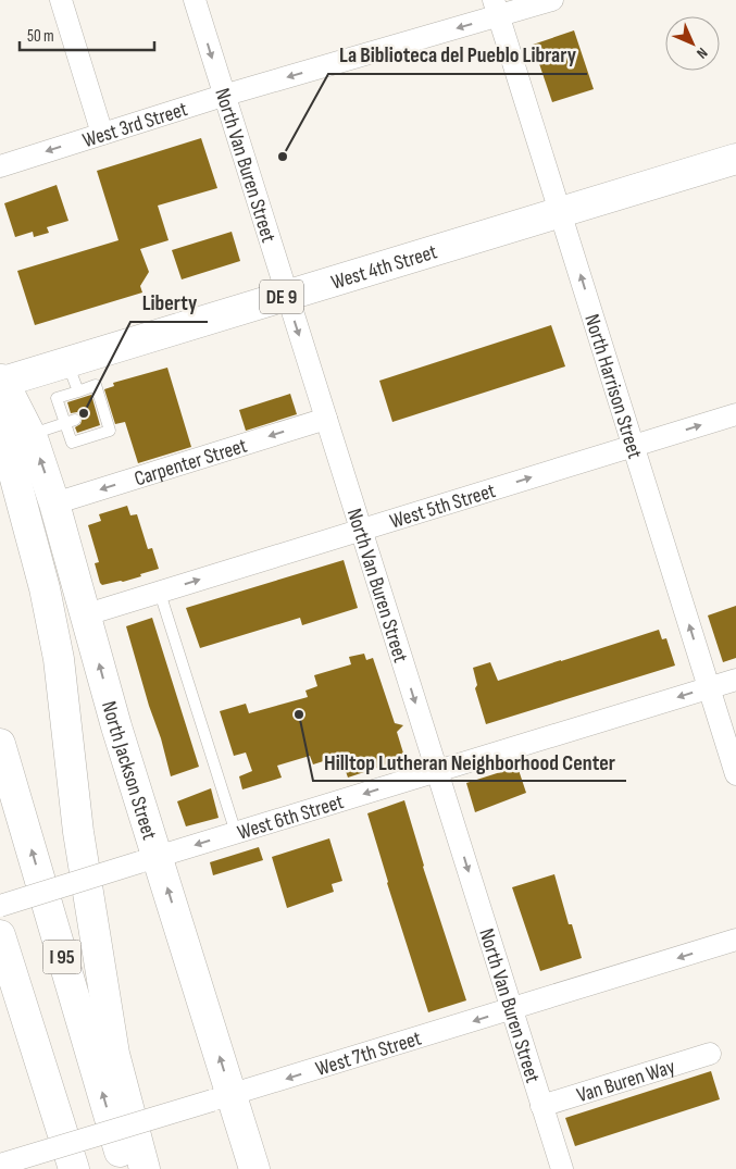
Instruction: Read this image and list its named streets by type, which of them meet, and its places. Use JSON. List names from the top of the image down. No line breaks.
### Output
{"streets":{"main road":["West 4th Street","DE 9","North Jackson Street","I 95"],"street":["West 3rd Street","North Van Buren Street","North Harrison Street","Carpenter Street","West 5th Street","West 6th Street","West 7th Street","Van Buren Way"]},"crossings":[["West 3rd Street","North Van Buren Street"],["West 3rd Street","North Harrison Street"],["North Van Buren Street","West 4th Street"],["North Van Buren Street","Carpenter Street"],["North Van Buren Street","West 5th Street"],["North Van Buren Street","West 6th Street"],["North Van Buren Street","West 7th Street"],["North Van Buren Street","Van Buren Way"],["West 4th Street","North Harrison Street"],["West 4th Street","North Jackson Street"],["North Harrison Street","West 5th Street"],["North Harrison Street","West 6th Street"],["Carpenter Street","North Jackson Street"],["West 5th Street","North Jackson Street"],["North Jackson Street","West 6th Street"],["North Jackson Street","West 7th Street"]],"one_way":["West 3rd Street","North Van Buren Street","North Harrison Street","Carpenter Street","West 5th Street","West 6th Street","West 7th Street"],"places":["La Biblioteca del Pueblo Library","Liberty","Hilltop Lutheran Neighborhood Center"],"scale_bar":"50 m","north":"bottom right"}
